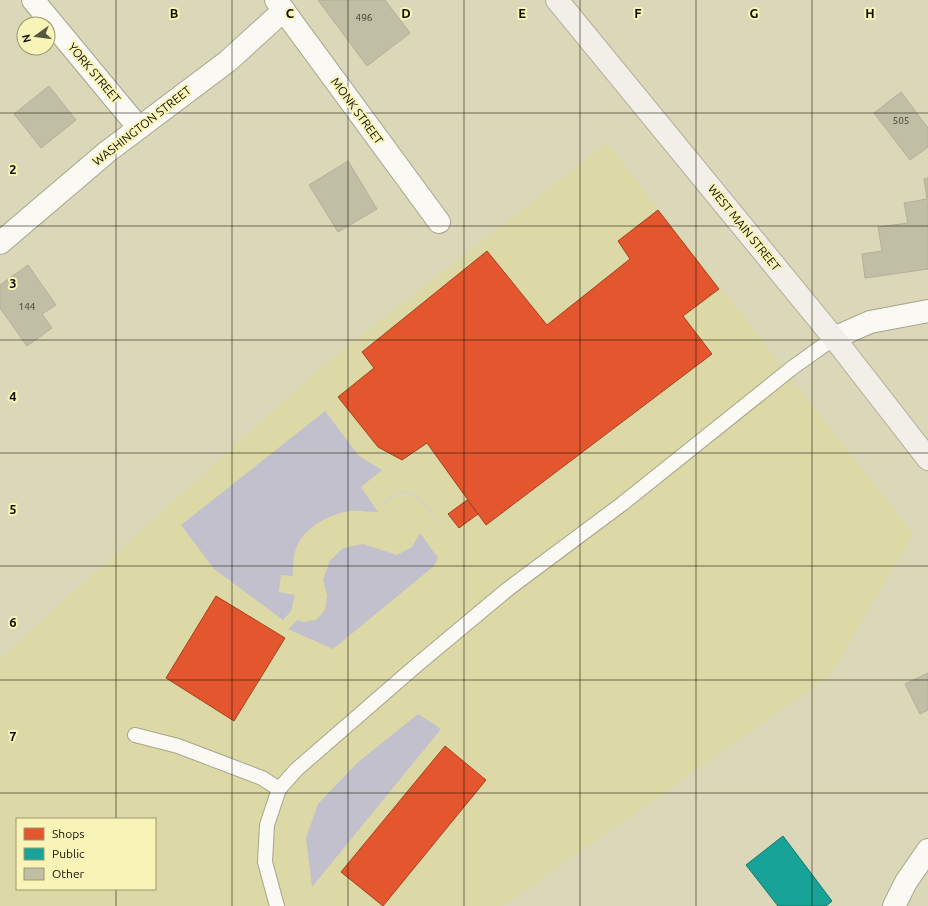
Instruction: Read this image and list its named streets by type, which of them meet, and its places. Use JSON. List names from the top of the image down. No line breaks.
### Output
{"streets":{"main road":["WEST MAIN STREET"],"street":["YORK STREET","MONK STREET","WASHINGTON STREET"]},"crossings":[["YORK STREET","WASHINGTON STREET"],["MONK STREET","WASHINGTON STREET"]],"house_numbers":["496","505","144"],"legend":["Shops","Public","Other"],"north":"left","grid":{"columns":["B","C","D","E","F","G","H"],"rows":["2","3","4","5","6","7"]}}
